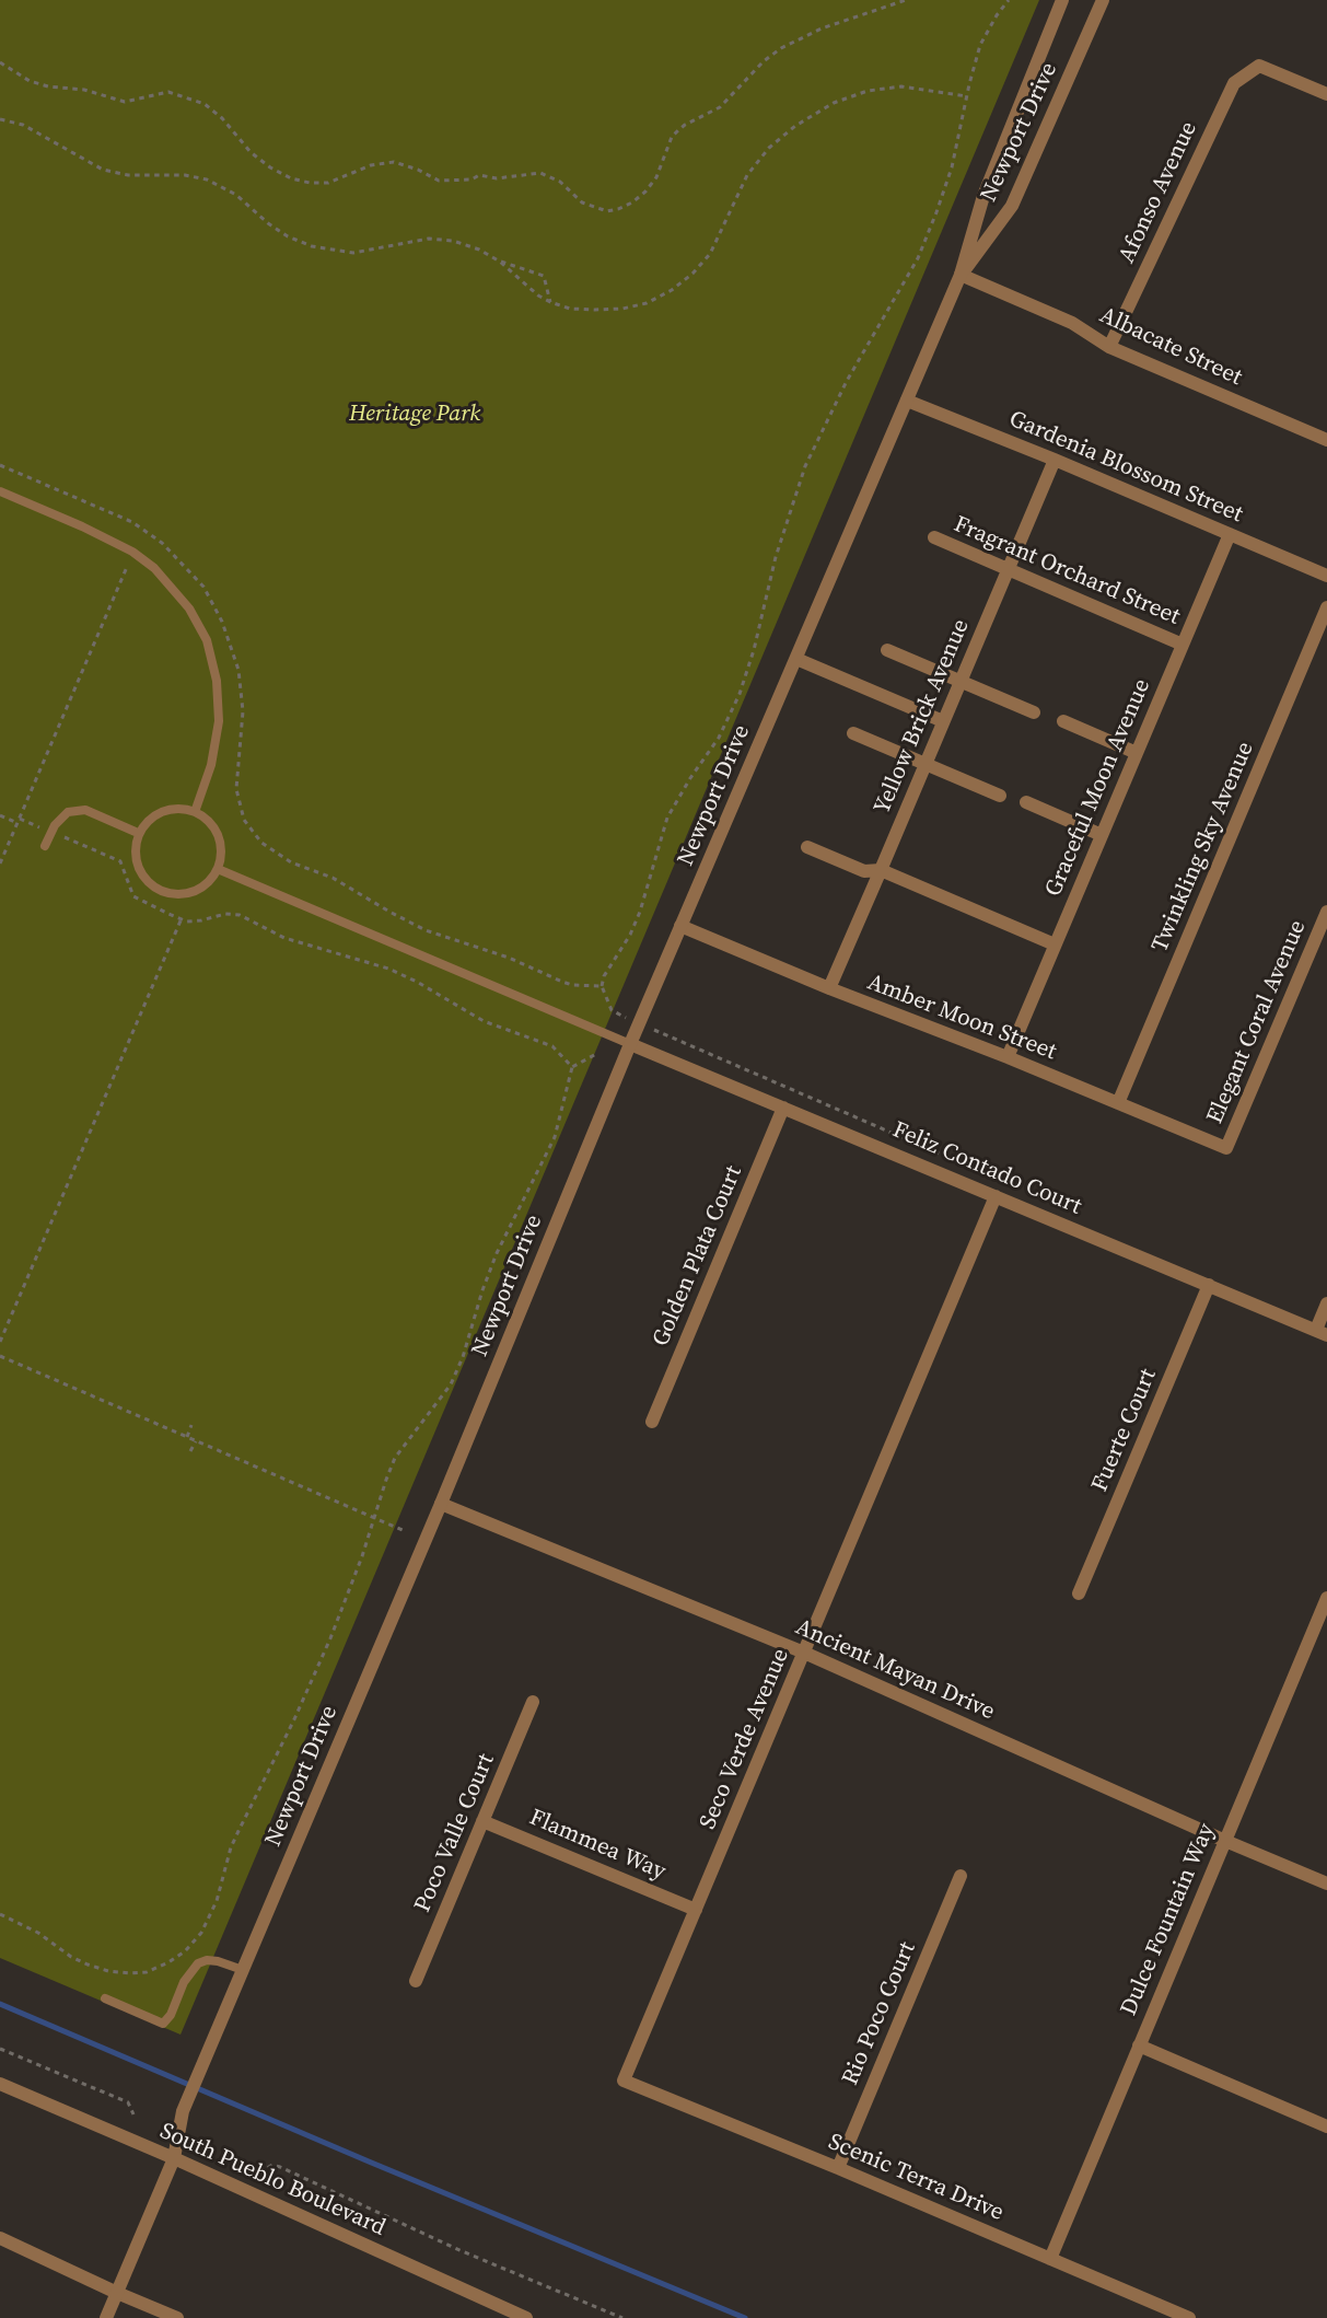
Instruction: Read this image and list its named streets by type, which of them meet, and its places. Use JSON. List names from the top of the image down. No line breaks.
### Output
{"streets":{"street":["Newport Drive","Afonso Avenue","Albacate Street","Gardenia Blossom Street","Fragrant Orchard Street","Yellow Brick Avenue","Graceful Moon Avenue","Twinkling Sky Avenue","Amber Moon Street","Elegant Coral Avenue","Feliz Contado Court","Golden Plata Court","Fuerte Court","Ancient Mayan Drive","Seco Verde Avenue","Poco Valle Court","Flammea Way","Dulce Fountain Way","Rio Poco Court","Scenic Terra Drive","South Pueblo Boulevard"]},"crossings":[["Newport Drive","Albacate Street"],["Newport Drive","Gardenia Blossom Street"],["Newport Drive","Amber Moon Street"],["Newport Drive","Feliz Contado Court"],["Newport Drive","Ancient Mayan Drive"],["Newport Drive","South Pueblo Boulevard"],["Afonso Avenue","Albacate Street"],["Gardenia Blossom Street","Yellow Brick Avenue"],["Gardenia Blossom Street","Graceful Moon Avenue"],["Fragrant Orchard Street","Yellow Brick Avenue"],["Fragrant Orchard Street","Graceful Moon Avenue"],["Yellow Brick Avenue","Amber Moon Street"],["Graceful Moon Avenue","Amber Moon Street"],["Twinkling Sky Avenue","Amber Moon Street"],["Amber Moon Street","Elegant Coral Avenue"],["Feliz Contado Court","Golden Plata Court"],["Feliz Contado Court","Fuerte Court"],["Feliz Contado Court","Seco Verde Avenue"],["Ancient Mayan Drive","Seco Verde Avenue"],["Ancient Mayan Drive","Dulce Fountain Way"],["Seco Verde Avenue","Flammea Way"],["Seco Verde Avenue","Scenic Terra Drive"],["Poco Valle Court","Flammea Way"],["Dulce Fountain Way","Scenic Terra Drive"],["Rio Poco Court","Scenic Terra Drive"]],"parks":["Heritage Park"]}
